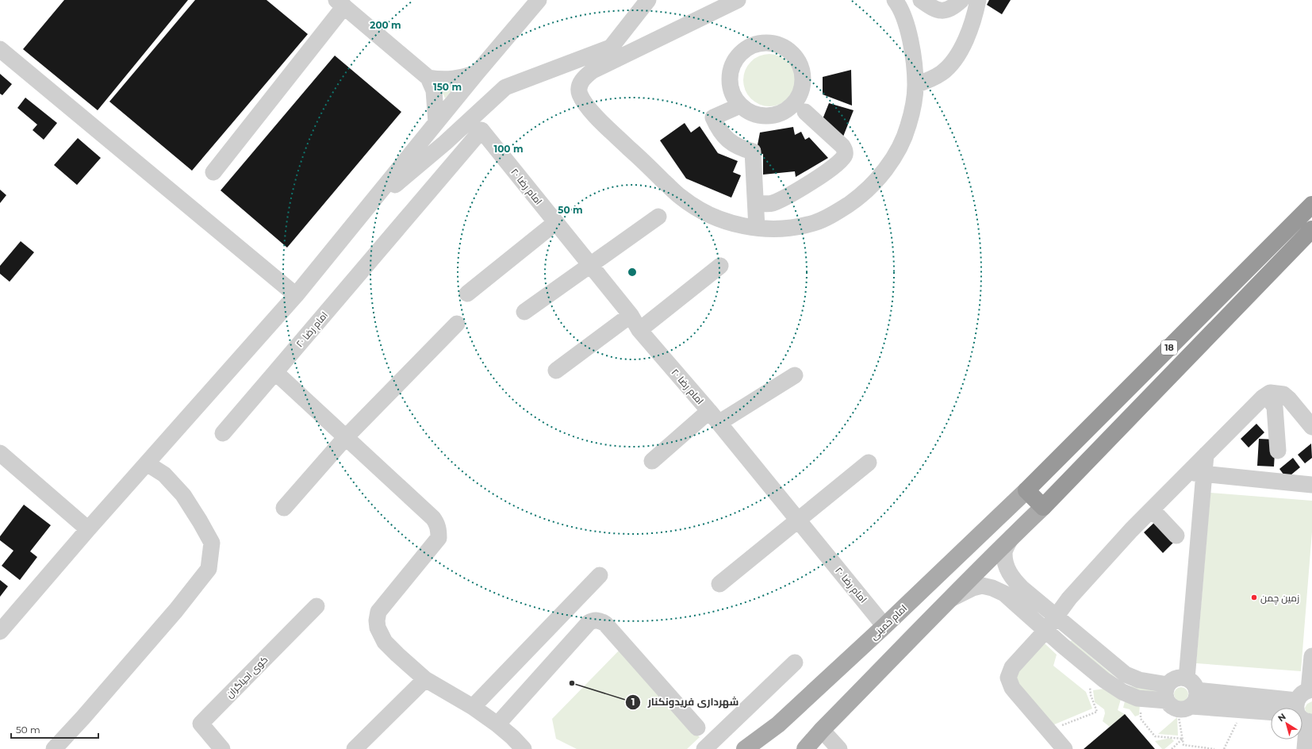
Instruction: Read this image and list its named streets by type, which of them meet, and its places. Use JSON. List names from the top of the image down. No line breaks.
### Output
{"streets":{"highway":["18"],"main road":["امام خمینی"],"street":["امام رضا ۲۰","کوی احیاگران"]},"crossings":[["امام رضا ۲۰","امام خمینی"],["18","امام خمینی"]],"places":["زمین چمن","شهرداری فریدونکنار"],"scale_bar":"50 m","north":"top left","rings":["200 m","150 m","100 m","50 m"]}
